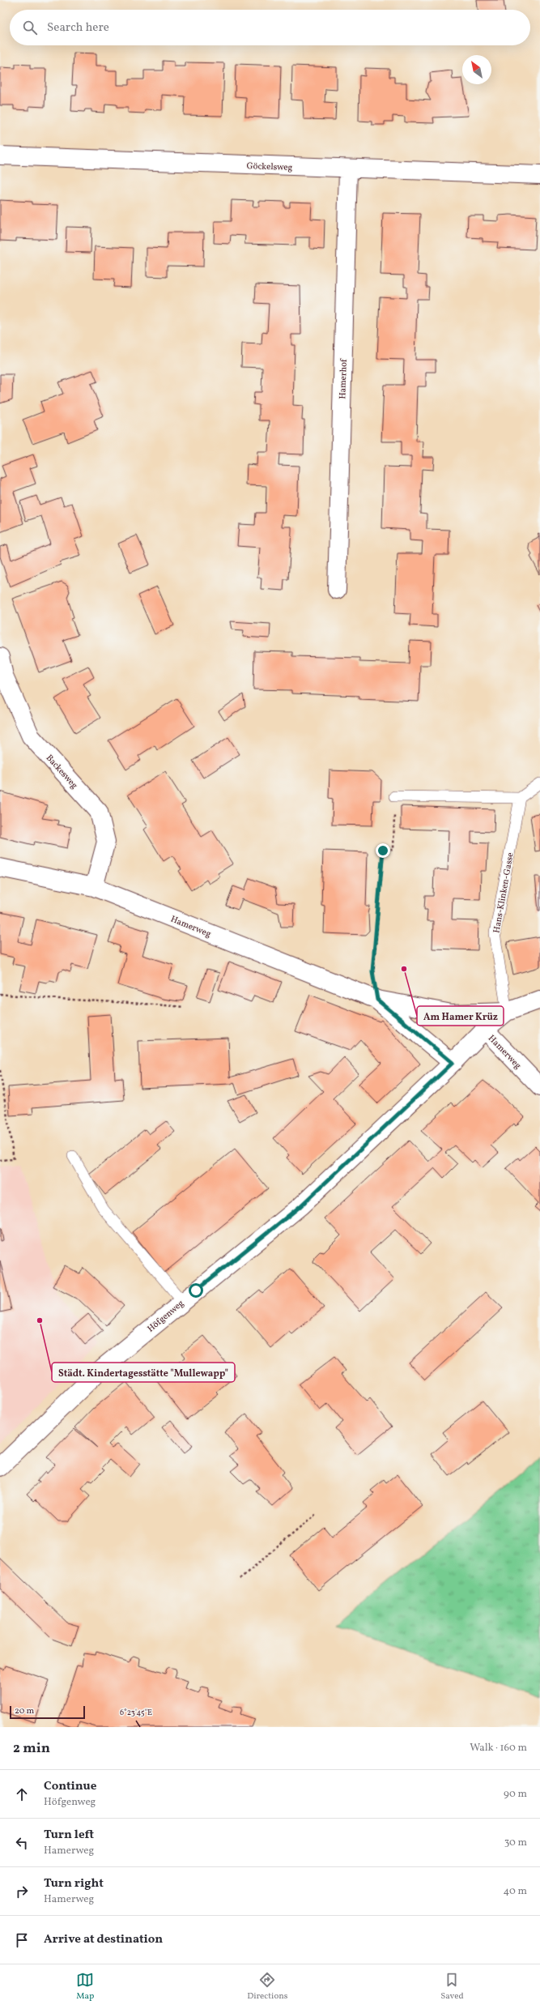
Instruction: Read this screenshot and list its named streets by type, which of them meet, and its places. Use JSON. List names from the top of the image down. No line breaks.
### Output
{"streets":{"street":["Göckelsweg","Hamerhof","Backesweg","Hamerweg","Höfgenweg"],"lane":["Hans-Klinken-Gasse"]},"crossings":[["Göckelsweg","Hamerhof"],["Backesweg","Hamerweg"],["Hans-Klinken-Gasse","Hamerweg"],["Hans-Klinken-Gasse","Höfgenweg"],["Hamerweg","Höfgenweg"]],"places":["Am Hamer Krüz","Städt. Kindertagesstätte \"Mullewapp\""],"scale_bar":"20 m","north":"top left","page":{"search":"Search here","scale":"20 m","heading":["2 min","Walk · 160 m"],"list":[["Continue","Höfgenweg","90 m"],["Turn left","Hamerweg","30 m"],["Turn right","Hamerweg","40 m"],"Arrive at destination"],"nav":["Map","Directions","Saved"]},"coordinates":["6°23'45\"E"]}
